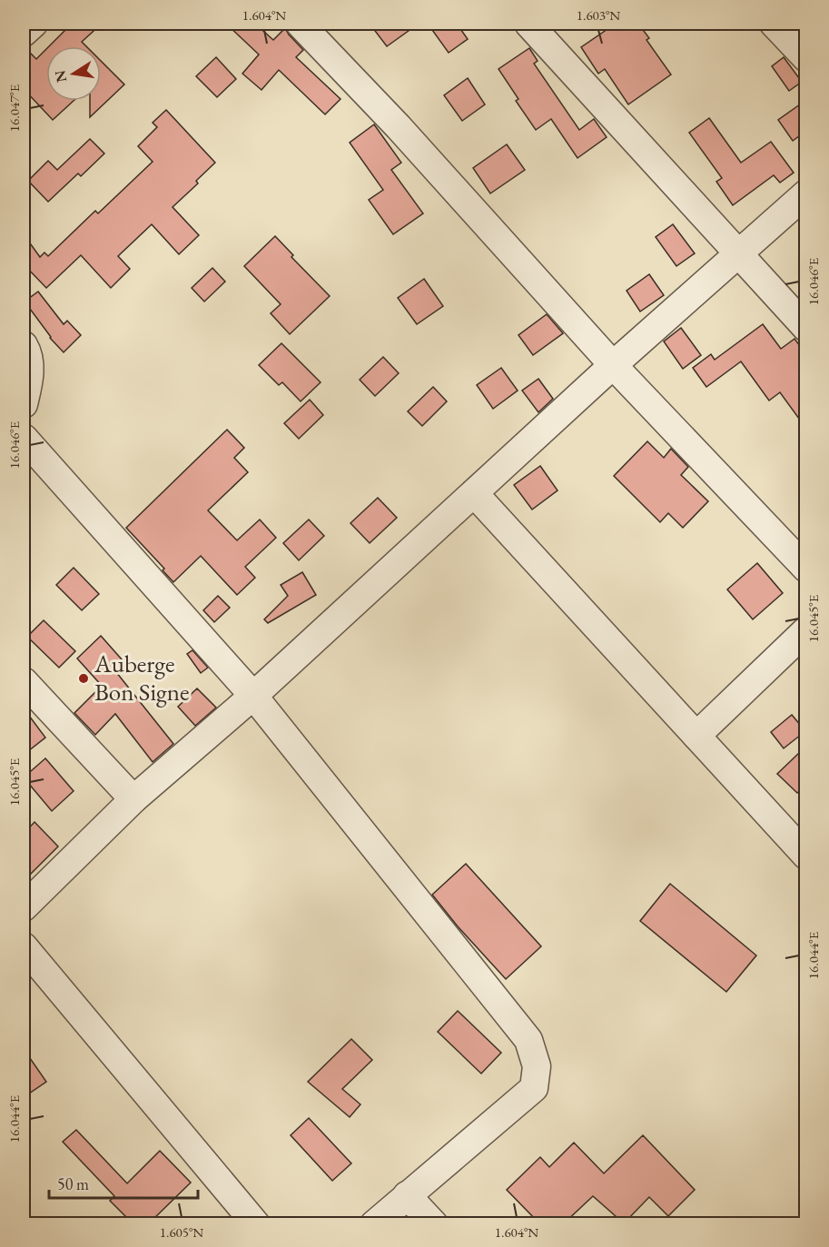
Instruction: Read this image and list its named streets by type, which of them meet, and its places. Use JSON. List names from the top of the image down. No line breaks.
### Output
{"places":["Auberge Bon Signe"],"scale_bar":"50 m","north":"left","coordinates":["1.604°N","1.603°N","16.047°E","16.046°E","16.045°E","16.044°E","1.605°N"]}
